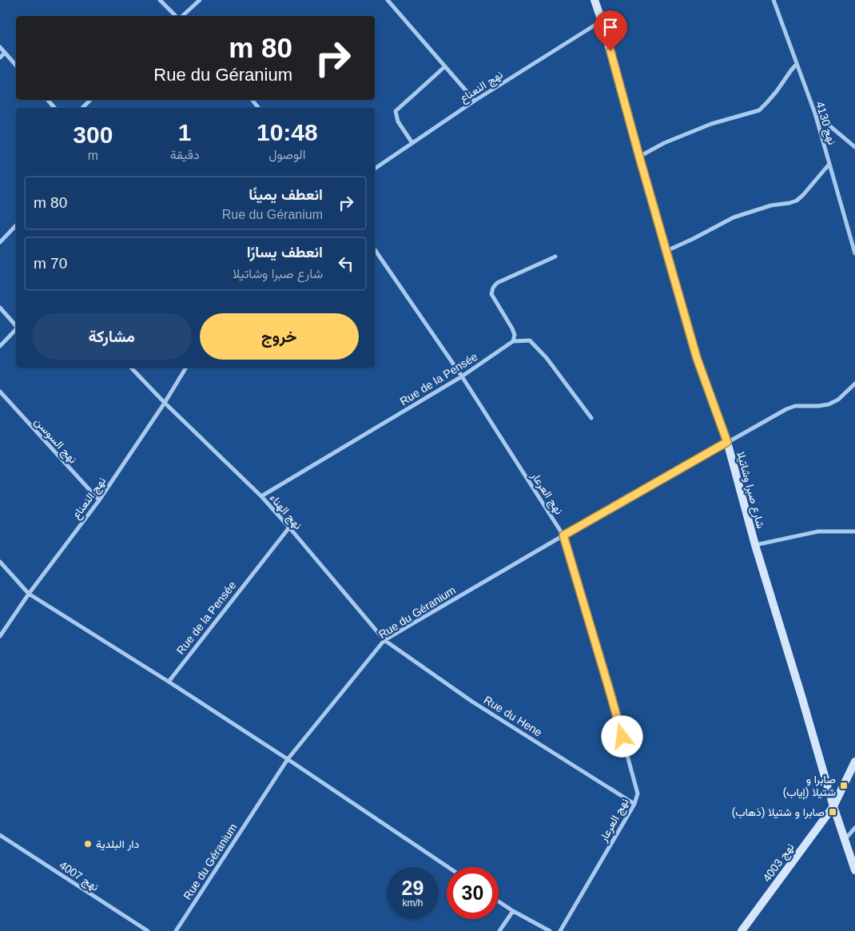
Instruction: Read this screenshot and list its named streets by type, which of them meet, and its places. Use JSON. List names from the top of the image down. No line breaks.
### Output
{"streets":{"main road":["شارع صبرا وشاتيلا","نهج 4003"],"street":["نهج النعناع","نهج 4130","Rue de la Pensée","نهج السوسن","نهج العرعار","نهج الهناء","Rue du Géranium","Rue du Hene","نهج 4007"]},"crossings":[["نهج النعناع","نهج السوسن"],["نهج النعناع","شارع صبرا وشاتيلا"],["نهج النعناع","نهج الهناء"],["Rue de la Pensée","نهج العرعار"],["Rue de la Pensée","نهج الهناء"],["شارع صبرا وشاتيلا","Rue du Géranium"],["شارع صبرا وشاتيلا","نهج 4003"],["نهج العرعار","Rue du Géranium"],["نهج العرعار","Rue du Hene"],["نهج الهناء","Rue du Géranium"],["نهج الهناء","Rue du Hene"],["Rue du Géranium","Rue du Hene"]],"places":{"transit":["صابرا و شتيلا (إياب)","صابرا و شتيلا (ذهاب)"],"other":["دار البلدية"]},"page":{"turn":["80 m","Rue du Géranium"],"eta":["10:48","الوصول","1","دقيقة","300","m"],"list":[{"name":"انعطف يمينًا","note":"Rue du Géranium","value":"80 m"},{"name":"انعطف يسارًا","note":"شارع صبرا وشاتيلا","value":"70 m"}],"buttons":["خروج","مشاركة"],"speed":"29 km/h","limit":"30"}}
